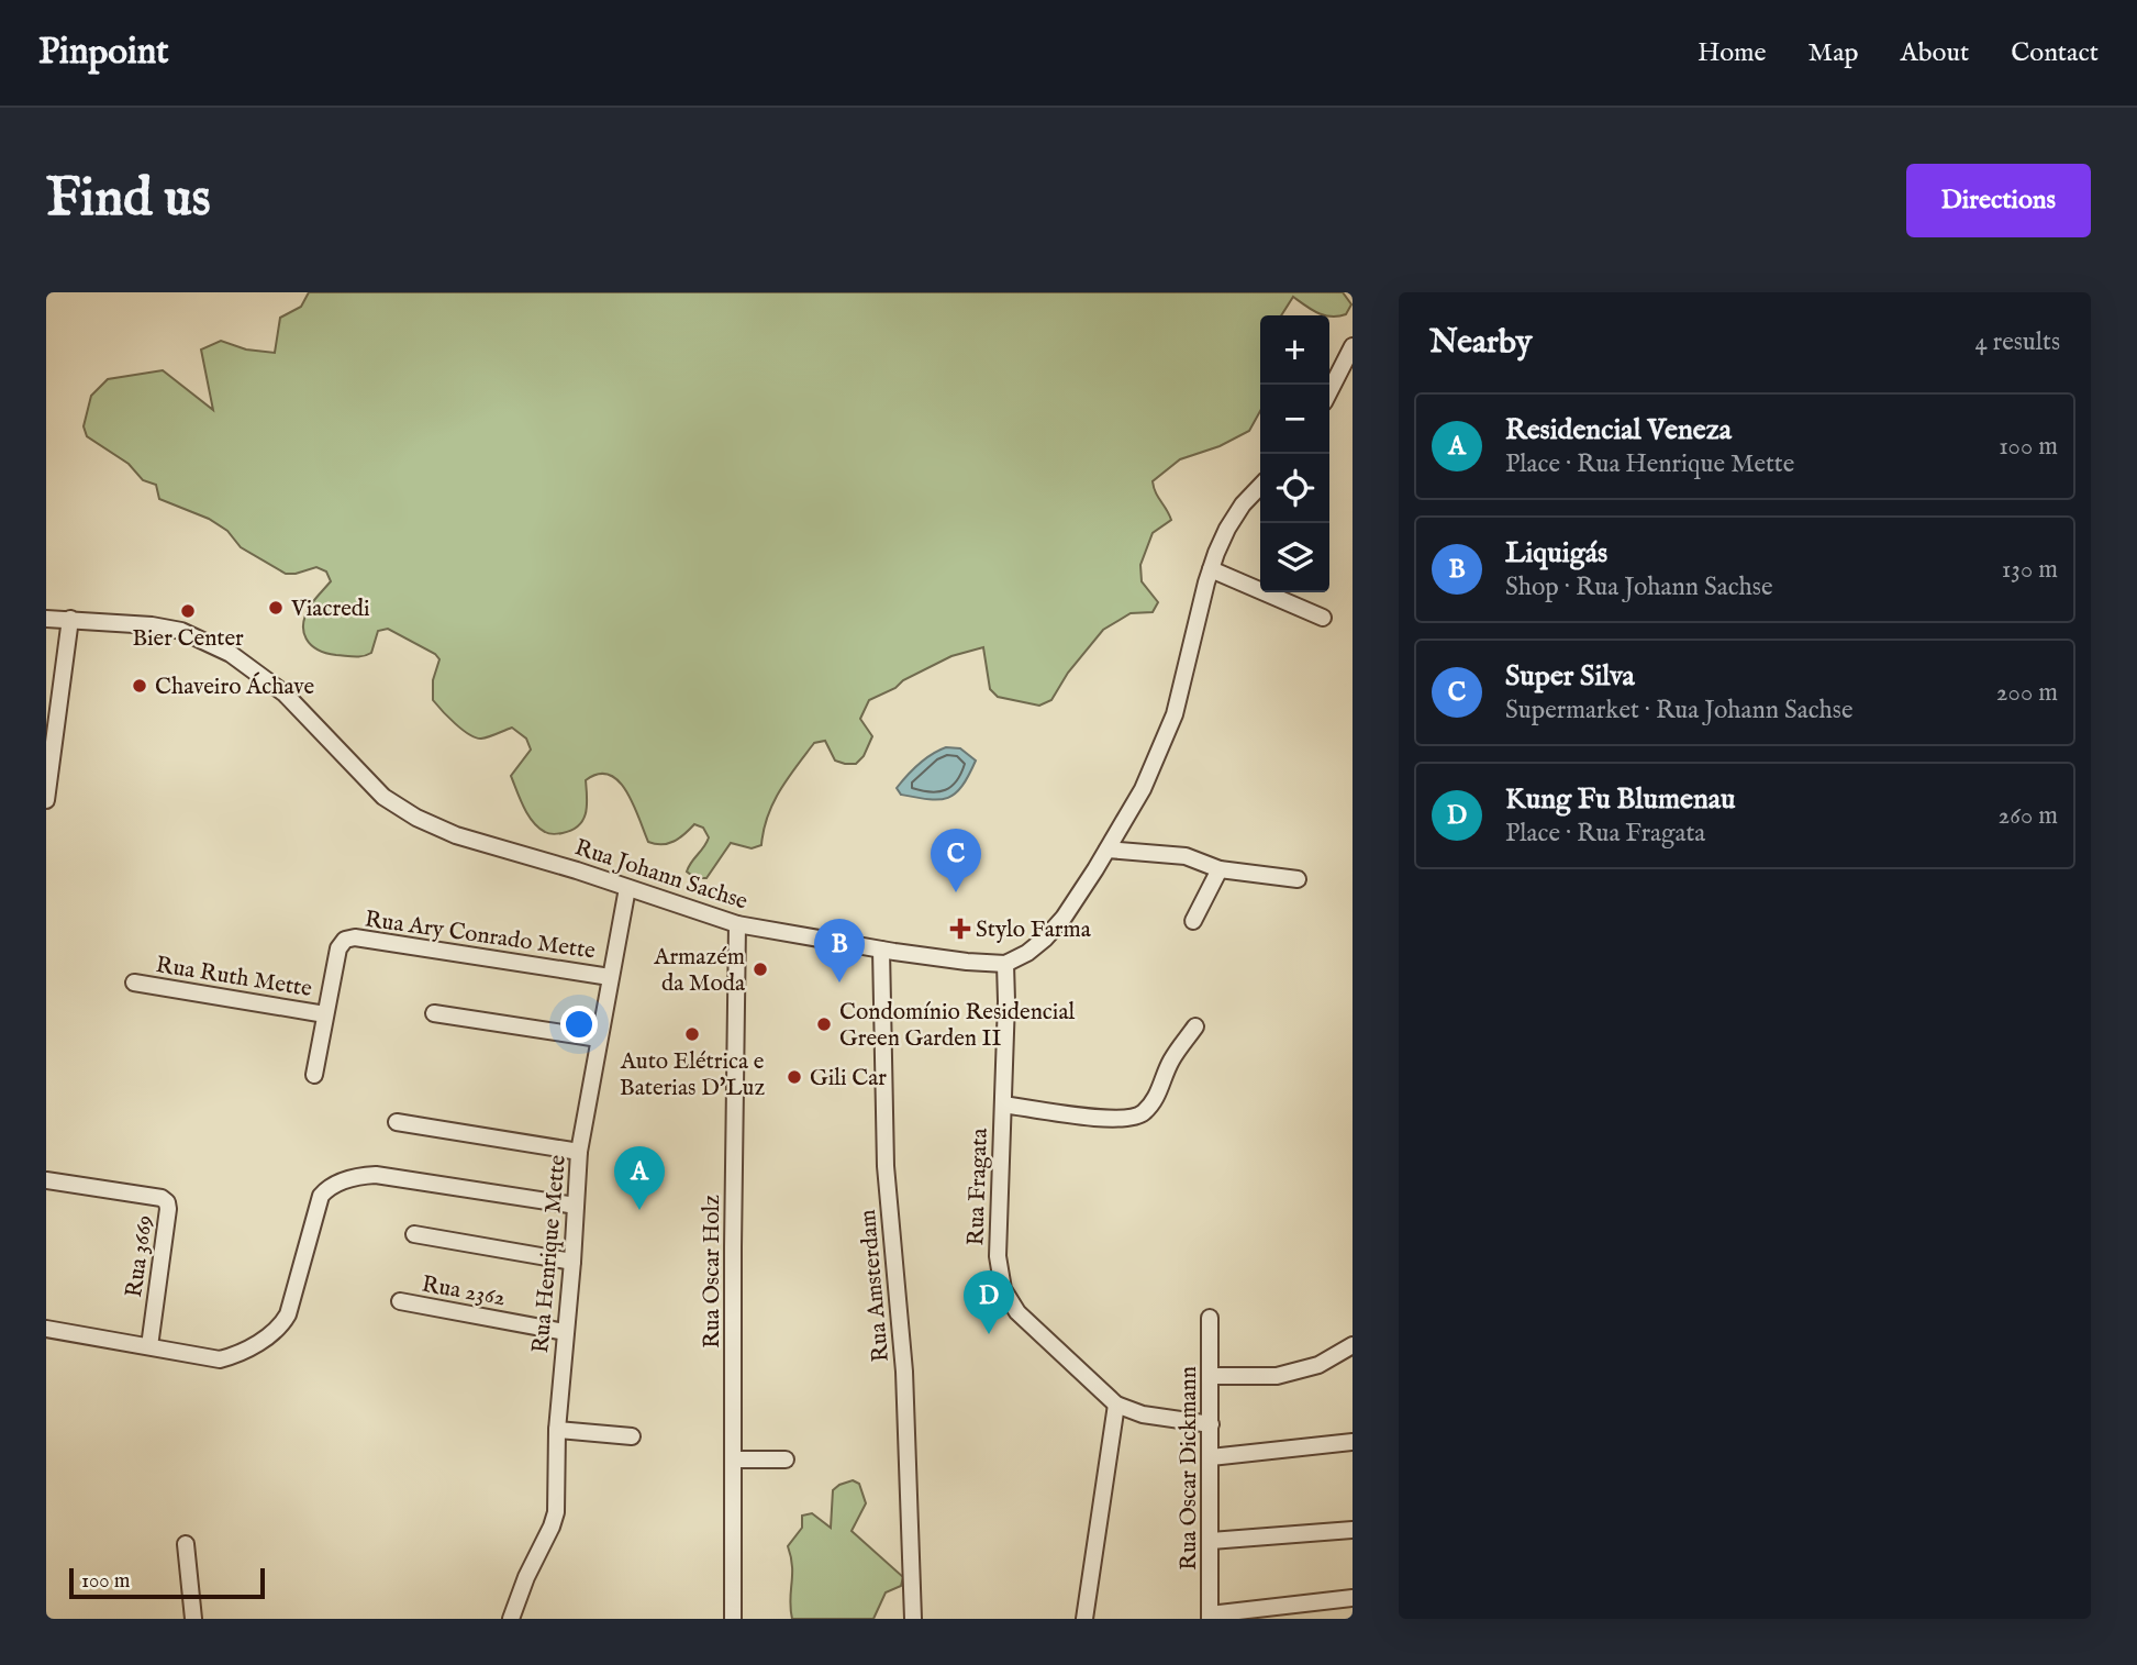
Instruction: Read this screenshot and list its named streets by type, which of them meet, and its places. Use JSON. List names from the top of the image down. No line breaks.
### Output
{"streets":{"street":["Rua Johann Sachse","Rua Ary Conrado Mette","Rua Ruth Mette","Rua Fragata","Rua Henrique Mette","Rua 3669","Rua Oscar Holz","Rua Amsterdam","Rua 2362","Rua Oscar Dickmann"]},"crossings":[["Rua Johann Sachse","Rua Fragata"],["Rua Johann Sachse","Rua Henrique Mette"],["Rua Johann Sachse","Rua Oscar Holz"],["Rua Johann Sachse","Rua Amsterdam"],["Rua Ary Conrado Mette","Rua Ruth Mette"],["Rua Ary Conrado Mette","Rua Henrique Mette"],["Rua Fragata","Rua Oscar Dickmann"],["Rua Henrique Mette","Rua 2362"]],"places":{"other":["Viacredi","Bier Center","Chaveiro Áchave","Armazém da Moda","Condomínio Residencial Green Garden II","Auto Elétrica e Baterias D'Luz","Gili Car"],"health":["Stylo Farma"]},"scale_bar":"100 m","page":{"header":"Pinpoint","nav":["Home","Map","About","Contact"],"buttons":"Directions","title":"Find us","heading":["Nearby","4 results"],"map_buttons":["+","−"],"list":[{"mark":"A","name":"Residencial Veneza","note":"Place · Rua Henrique Mette","value":"100 m"},{"mark":"B","name":"Liquigás","note":"Shop · Rua Johann Sachse","value":"130 m"},{"mark":"C","name":"Super Silva","note":"Supermarket · Rua Johann Sachse","value":"200 m"},{"mark":"D","name":"Kung Fu Blumenau","note":"Place · Rua Fragata","value":"260 m"}],"pins":["C","B","A","D"],"scale":"100 m"}}
